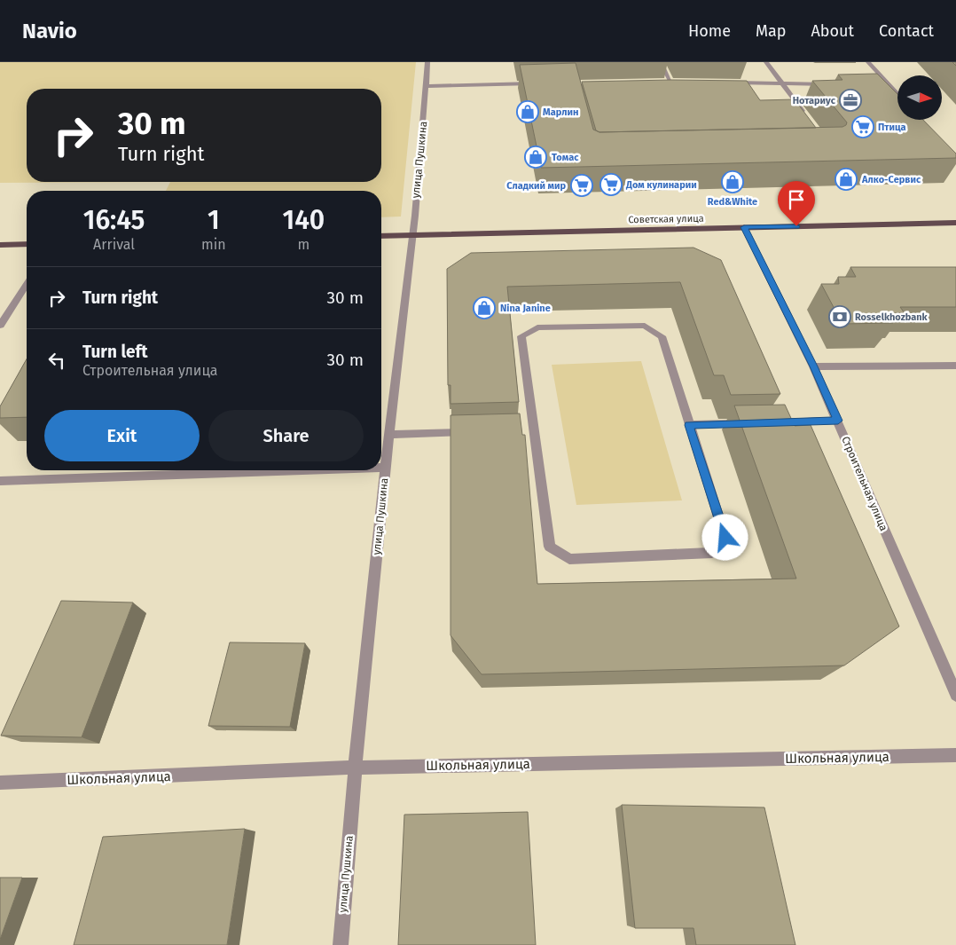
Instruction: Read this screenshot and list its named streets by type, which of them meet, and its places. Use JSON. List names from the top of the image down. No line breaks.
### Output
{"streets":{"main road":["Советская улица"],"street":["улица Пушкина","Строительная улица","Школьная улица"]},"crossings":[["улица Пушкина","Советская улица"],["улица Пушкина","Школьная улица"],["Советская улица","Строительная улица"]],"places":{"office":["Нотариус"],"shop":["Марлин","Томас","Алко-Сервис","Red&White","Nina Janine"],"supermarket":["Птица","Дом кулинарии","Сладкий мир"],"bank":["Rosselkhozbank"]},"north":"right","page":{"header":"Navio","nav":["Home","Map","About","Contact"],"turn":["30 m","Turn right"],"eta":["16:45","Arrival","1","min","140","m"],"list":[{"name":"Turn right","value":"30 m"},{"name":"Turn left","note":"Строительная улица","value":"30 m"}],"buttons":["Exit","Share"]}}
